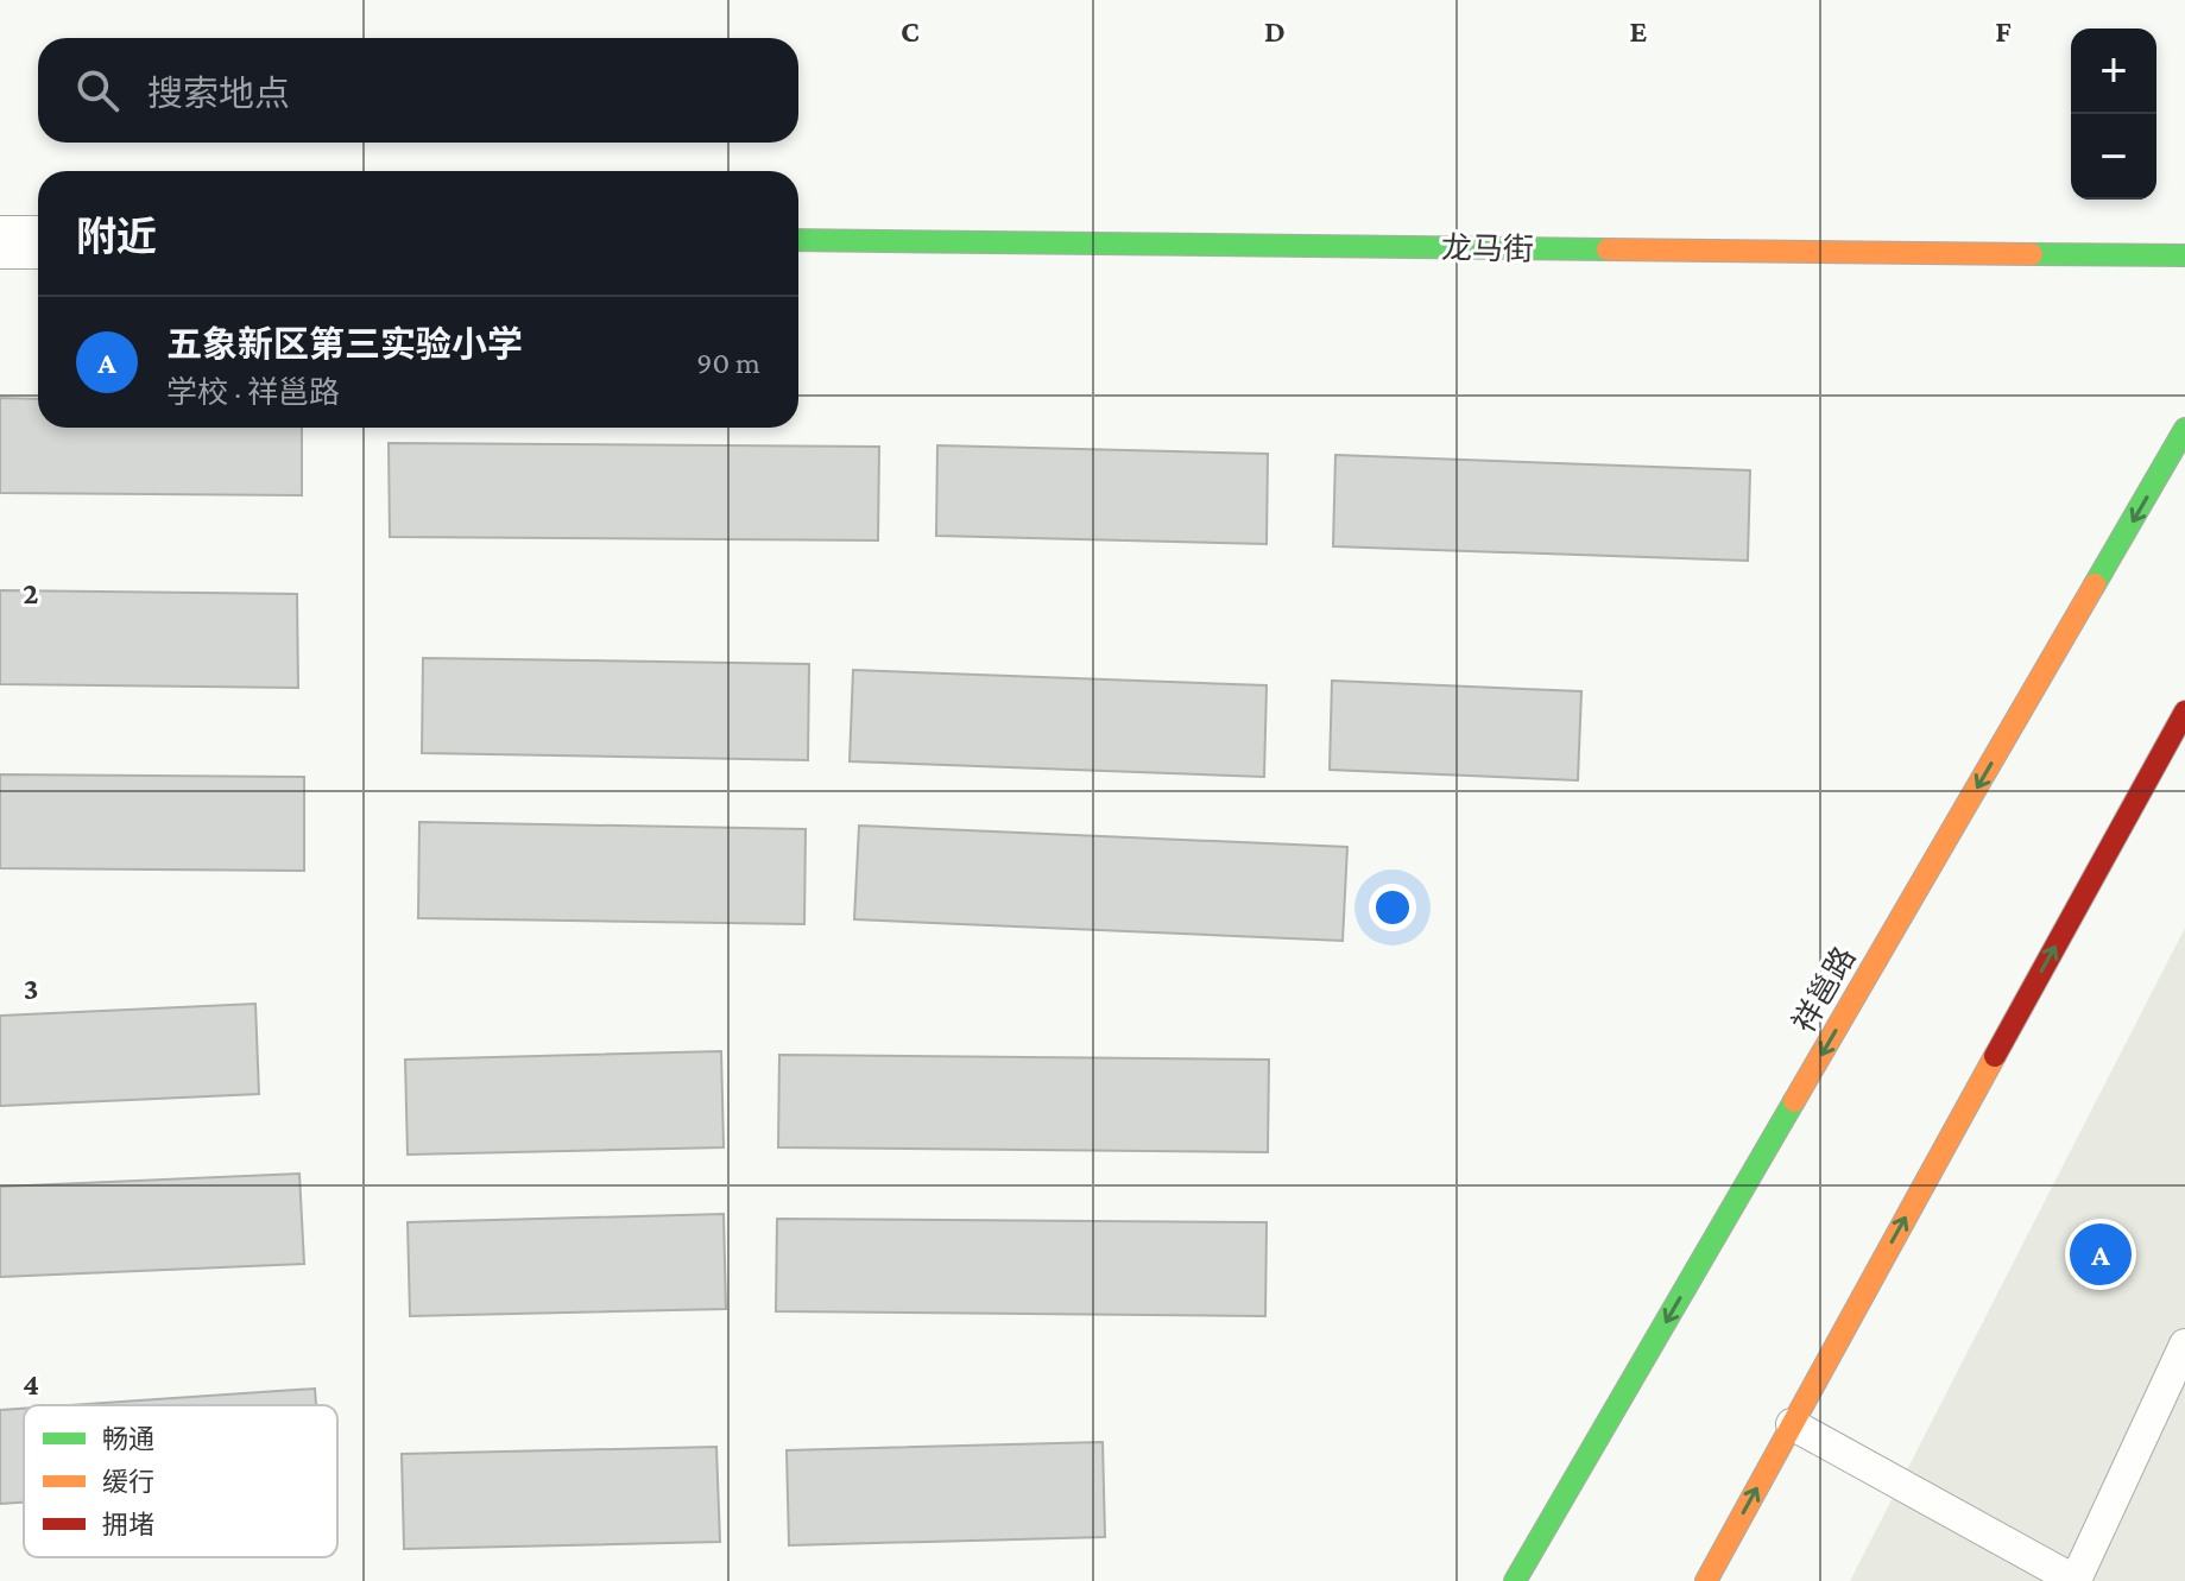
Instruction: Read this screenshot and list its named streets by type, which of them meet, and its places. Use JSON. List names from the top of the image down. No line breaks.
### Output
{"streets":{"street":["龙马街","祥邕路"]},"legend":["畅通","缓行","拥堵"],"page":{"map_buttons":["+","−"],"search":"搜索地点","heading":"附近","list":[{"mark":"A","name":"五象新区第三实验小学","note":"学校 · 祥邕路","value":"90 m"}],"pins":"A"},"grid":{"columns":["C","D","E","F"],"rows":["2","3","4"]}}
